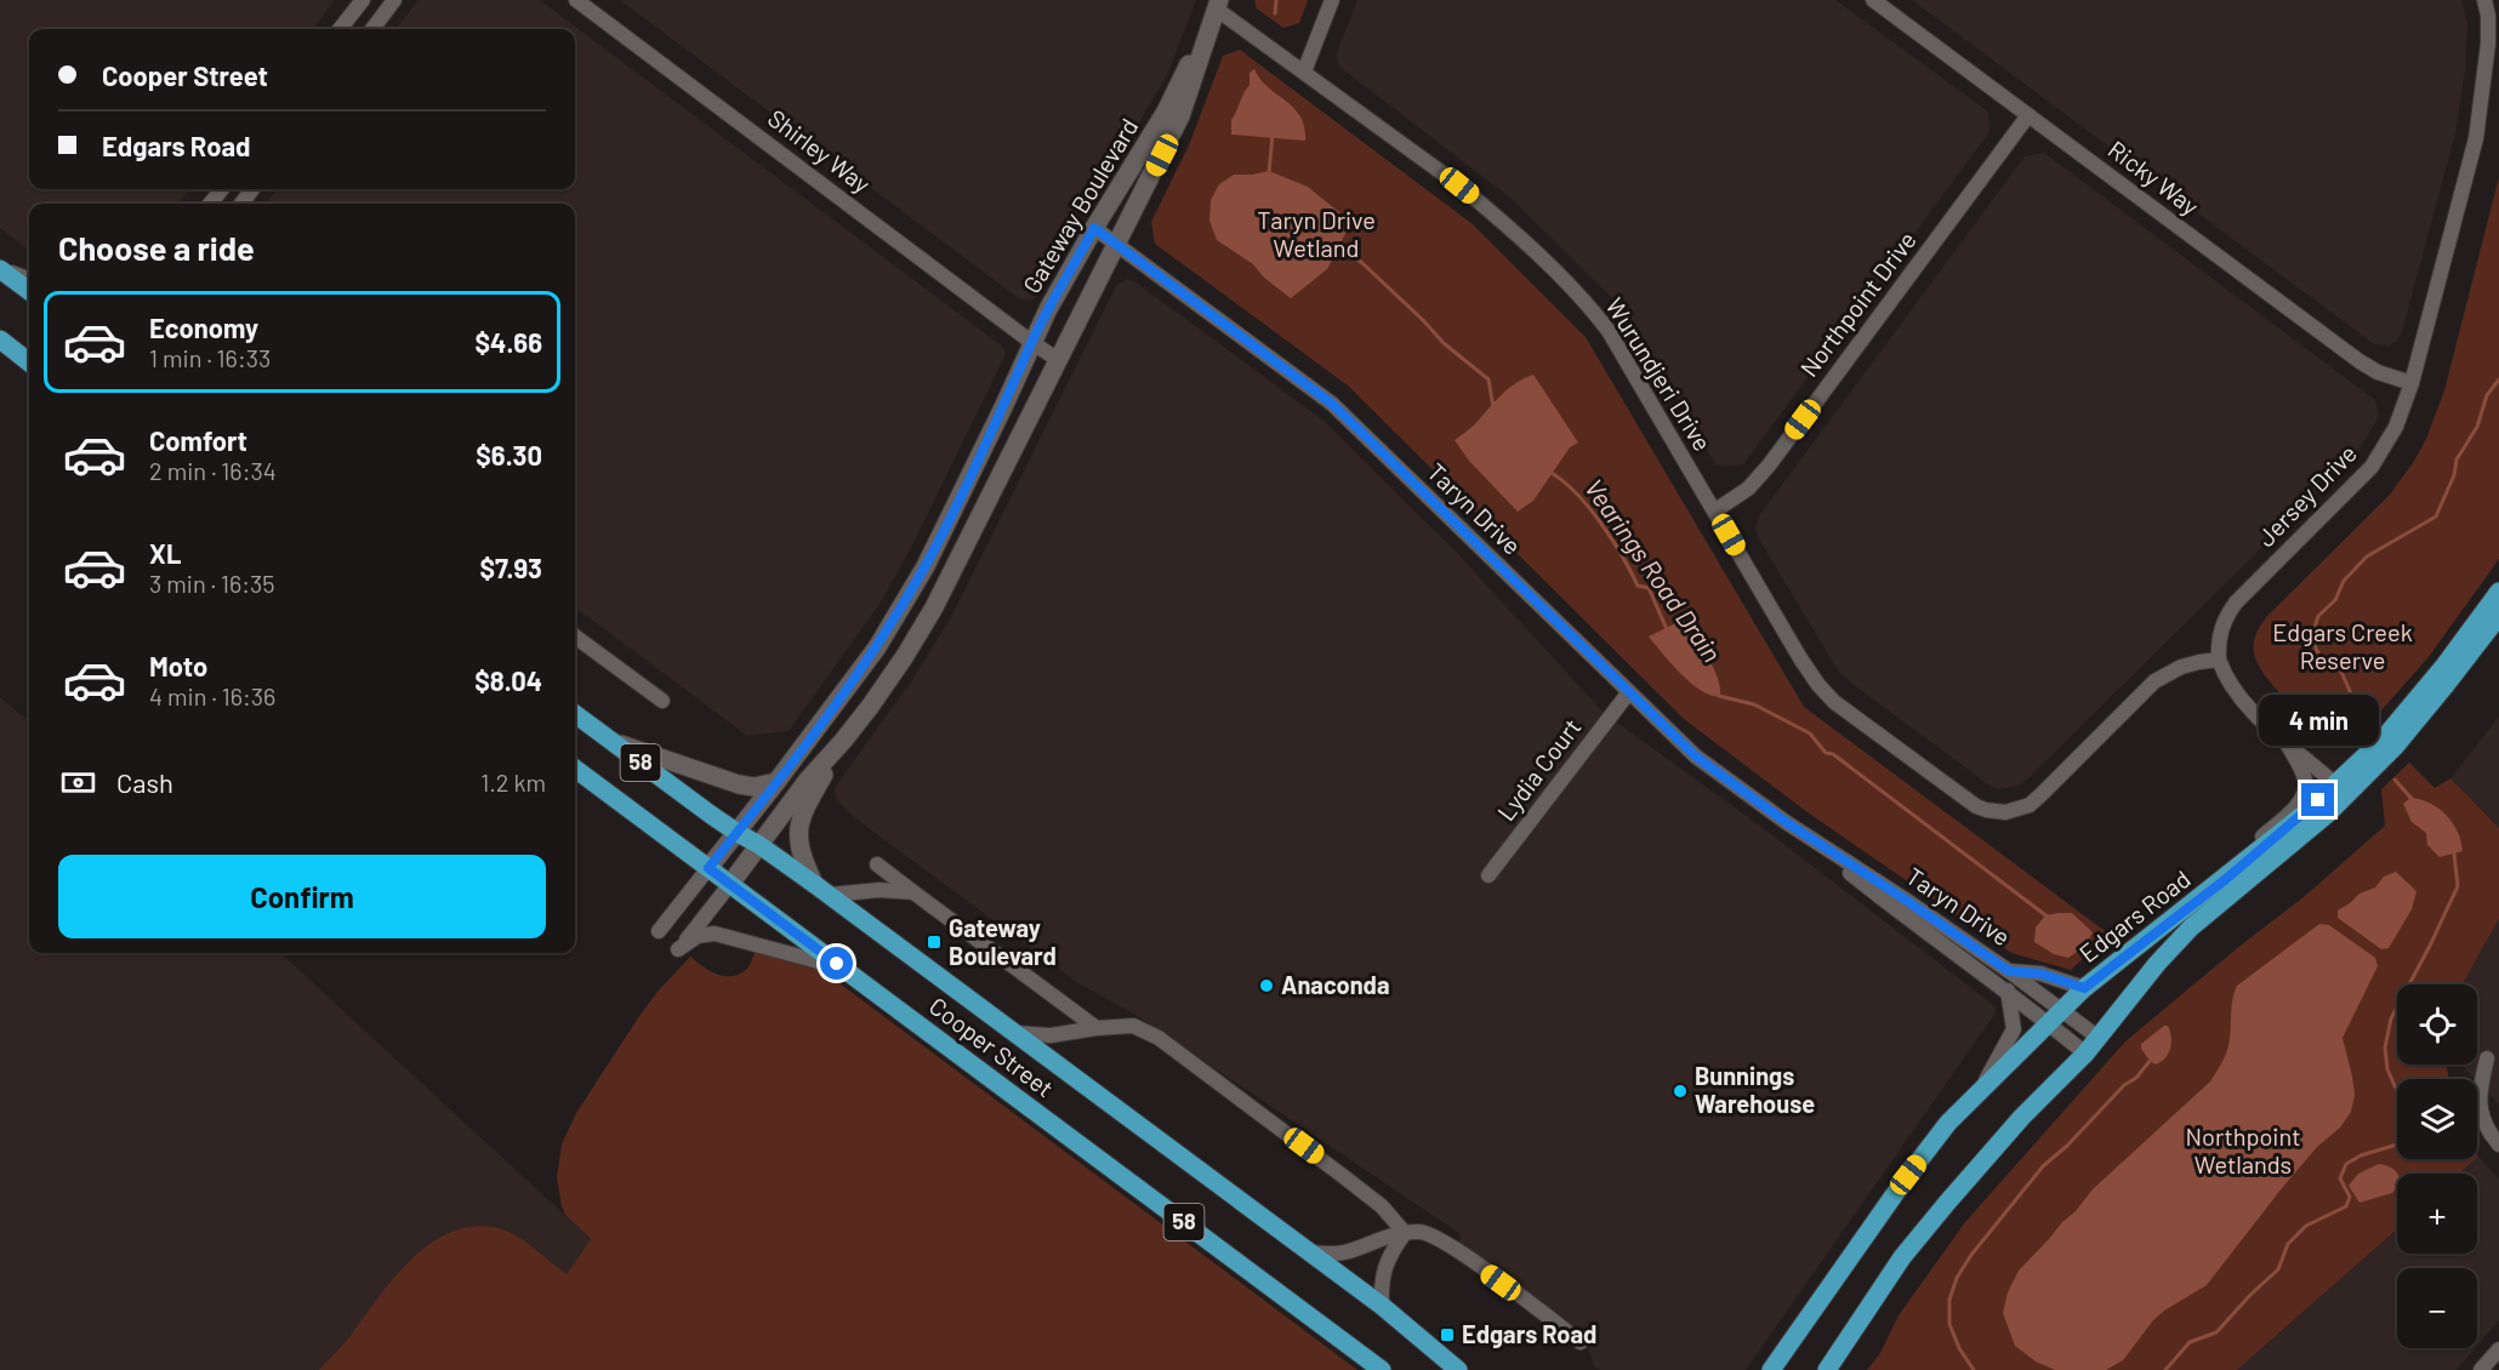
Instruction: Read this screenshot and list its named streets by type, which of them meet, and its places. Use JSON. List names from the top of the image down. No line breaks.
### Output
{"streets":{"main road":["58","Edgars Road","Cooper Street"],"street":["Shirley Way","Ricky Way","Gateway Boulevard","Northpoint Drive","Wurundjeri Drive","Jersey Drive","Taryn Drive","Lydia Court"]},"crossings":[["Shirley Way","Gateway Boulevard"],["Ricky Way","Northpoint Drive"],["Ricky Way","Jersey Drive"],["Gateway Boulevard","Wurundjeri Drive"],["Gateway Boulevard","Taryn Drive"],["Gateway Boulevard","Cooper Street"],["Northpoint Drive","Wurundjeri Drive"],["Wurundjeri Drive","Jersey Drive"],["Taryn Drive","Lydia Court"],["Taryn Drive","Edgars Road"]],"water":["Vearings Road Drain"],"parks":["Taryn Drive Wetland","Edgars Creek Reserve","Northpoint Wetlands"],"places":{"transit":["Gateway Boulevard","Edgars Road"],"other":["Anaconda","Bunnings Warehouse"]},"page":{"banner":["Cooper Street","Edgars Road"],"heading":"Choose a ride","list":[{"name":"Economy","note":"1 min · 16:33","value":"$4.66"},{"name":"Comfort","note":"2 min · 16:34","value":"$6.30"},{"name":"XL","note":"3 min · 16:35","value":"$7.93"},{"name":"Moto","note":"4 min · 16:36","value":"$8.04"}],"bubble":"4 min","pay":["Cash","1.2 km"],"buttons":"Confirm","map_buttons":["+","−"]}}
